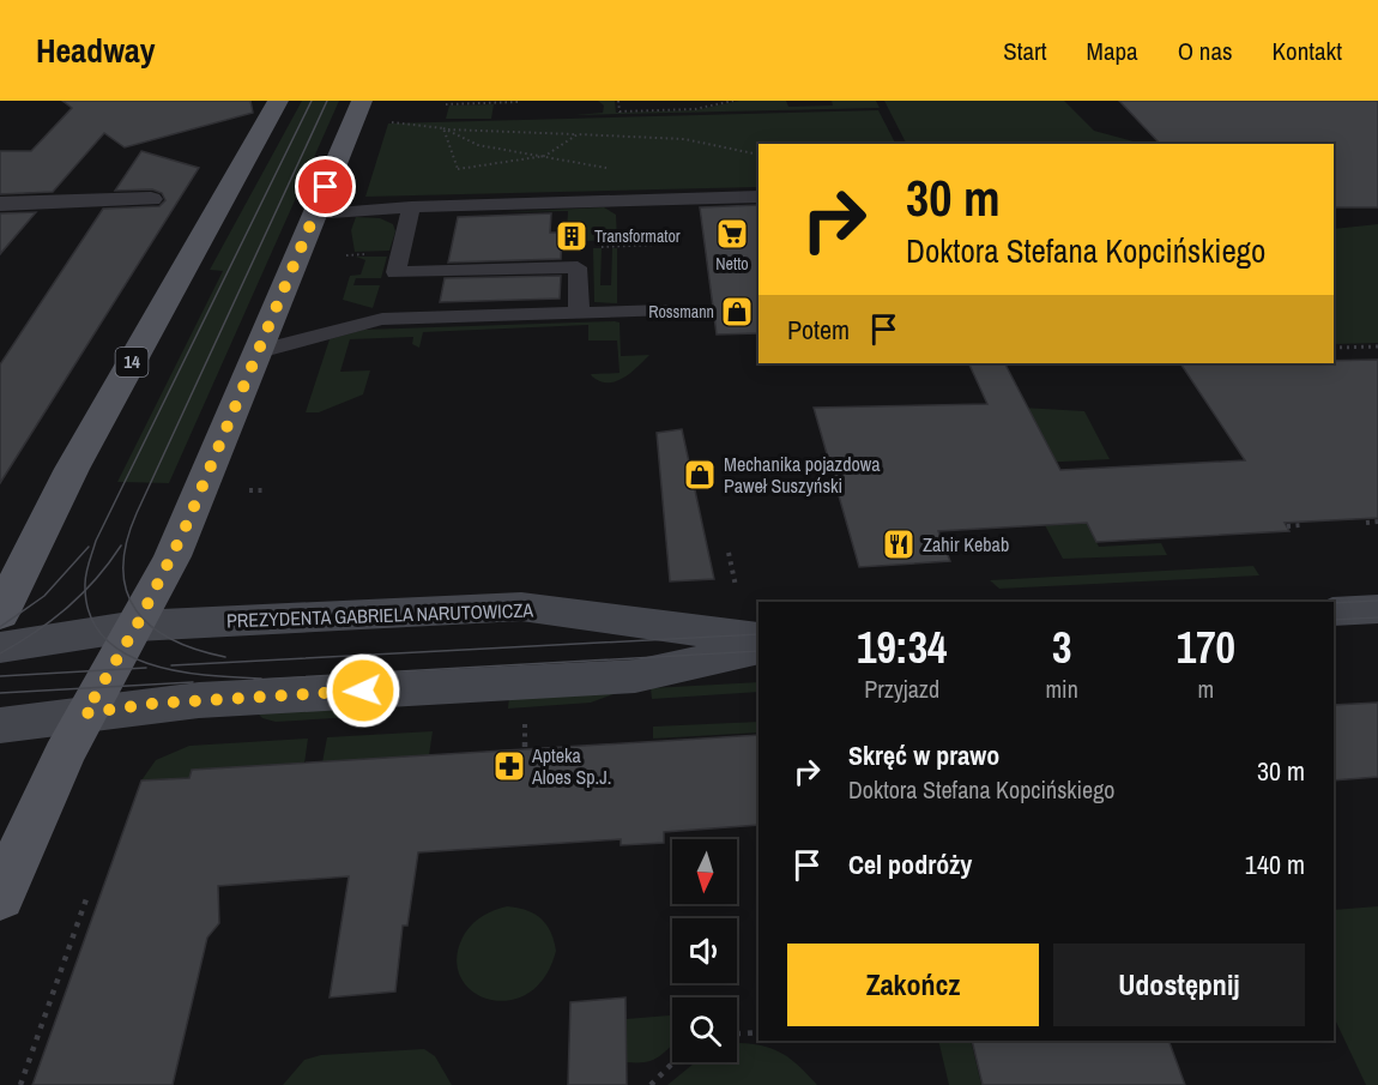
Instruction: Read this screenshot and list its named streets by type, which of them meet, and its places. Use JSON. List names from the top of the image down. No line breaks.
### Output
{"streets":{"main road":["14"],"street":["PREZYDENTA GABRIELA NARUTOWICZA"]},"places":{"supermarket":["Netto"],"building":["Transformator"],"shop":["Rossmann","Mechanika pojazdowa Paweł Suszyński"],"restaurant":["Zahir Kebab"],"pharmacy":["Apteka Aloes Sp.J."]},"north":"bottom","page":{"header":"Headway","nav":["Start","Mapa","O nas","Kontakt"],"turn":["30 m","Doktora Stefana Kopcińskiego"],"then":"Potem","eta":["19:34","Przyjazd","3","min","170","m"],"list":[{"name":"Skręć w prawo","note":"Doktora Stefana Kopcińskiego","value":"30 m"},{"name":"Cel podróży","value":"140 m"}],"buttons":["Zakończ","Udostępnij"]}}
